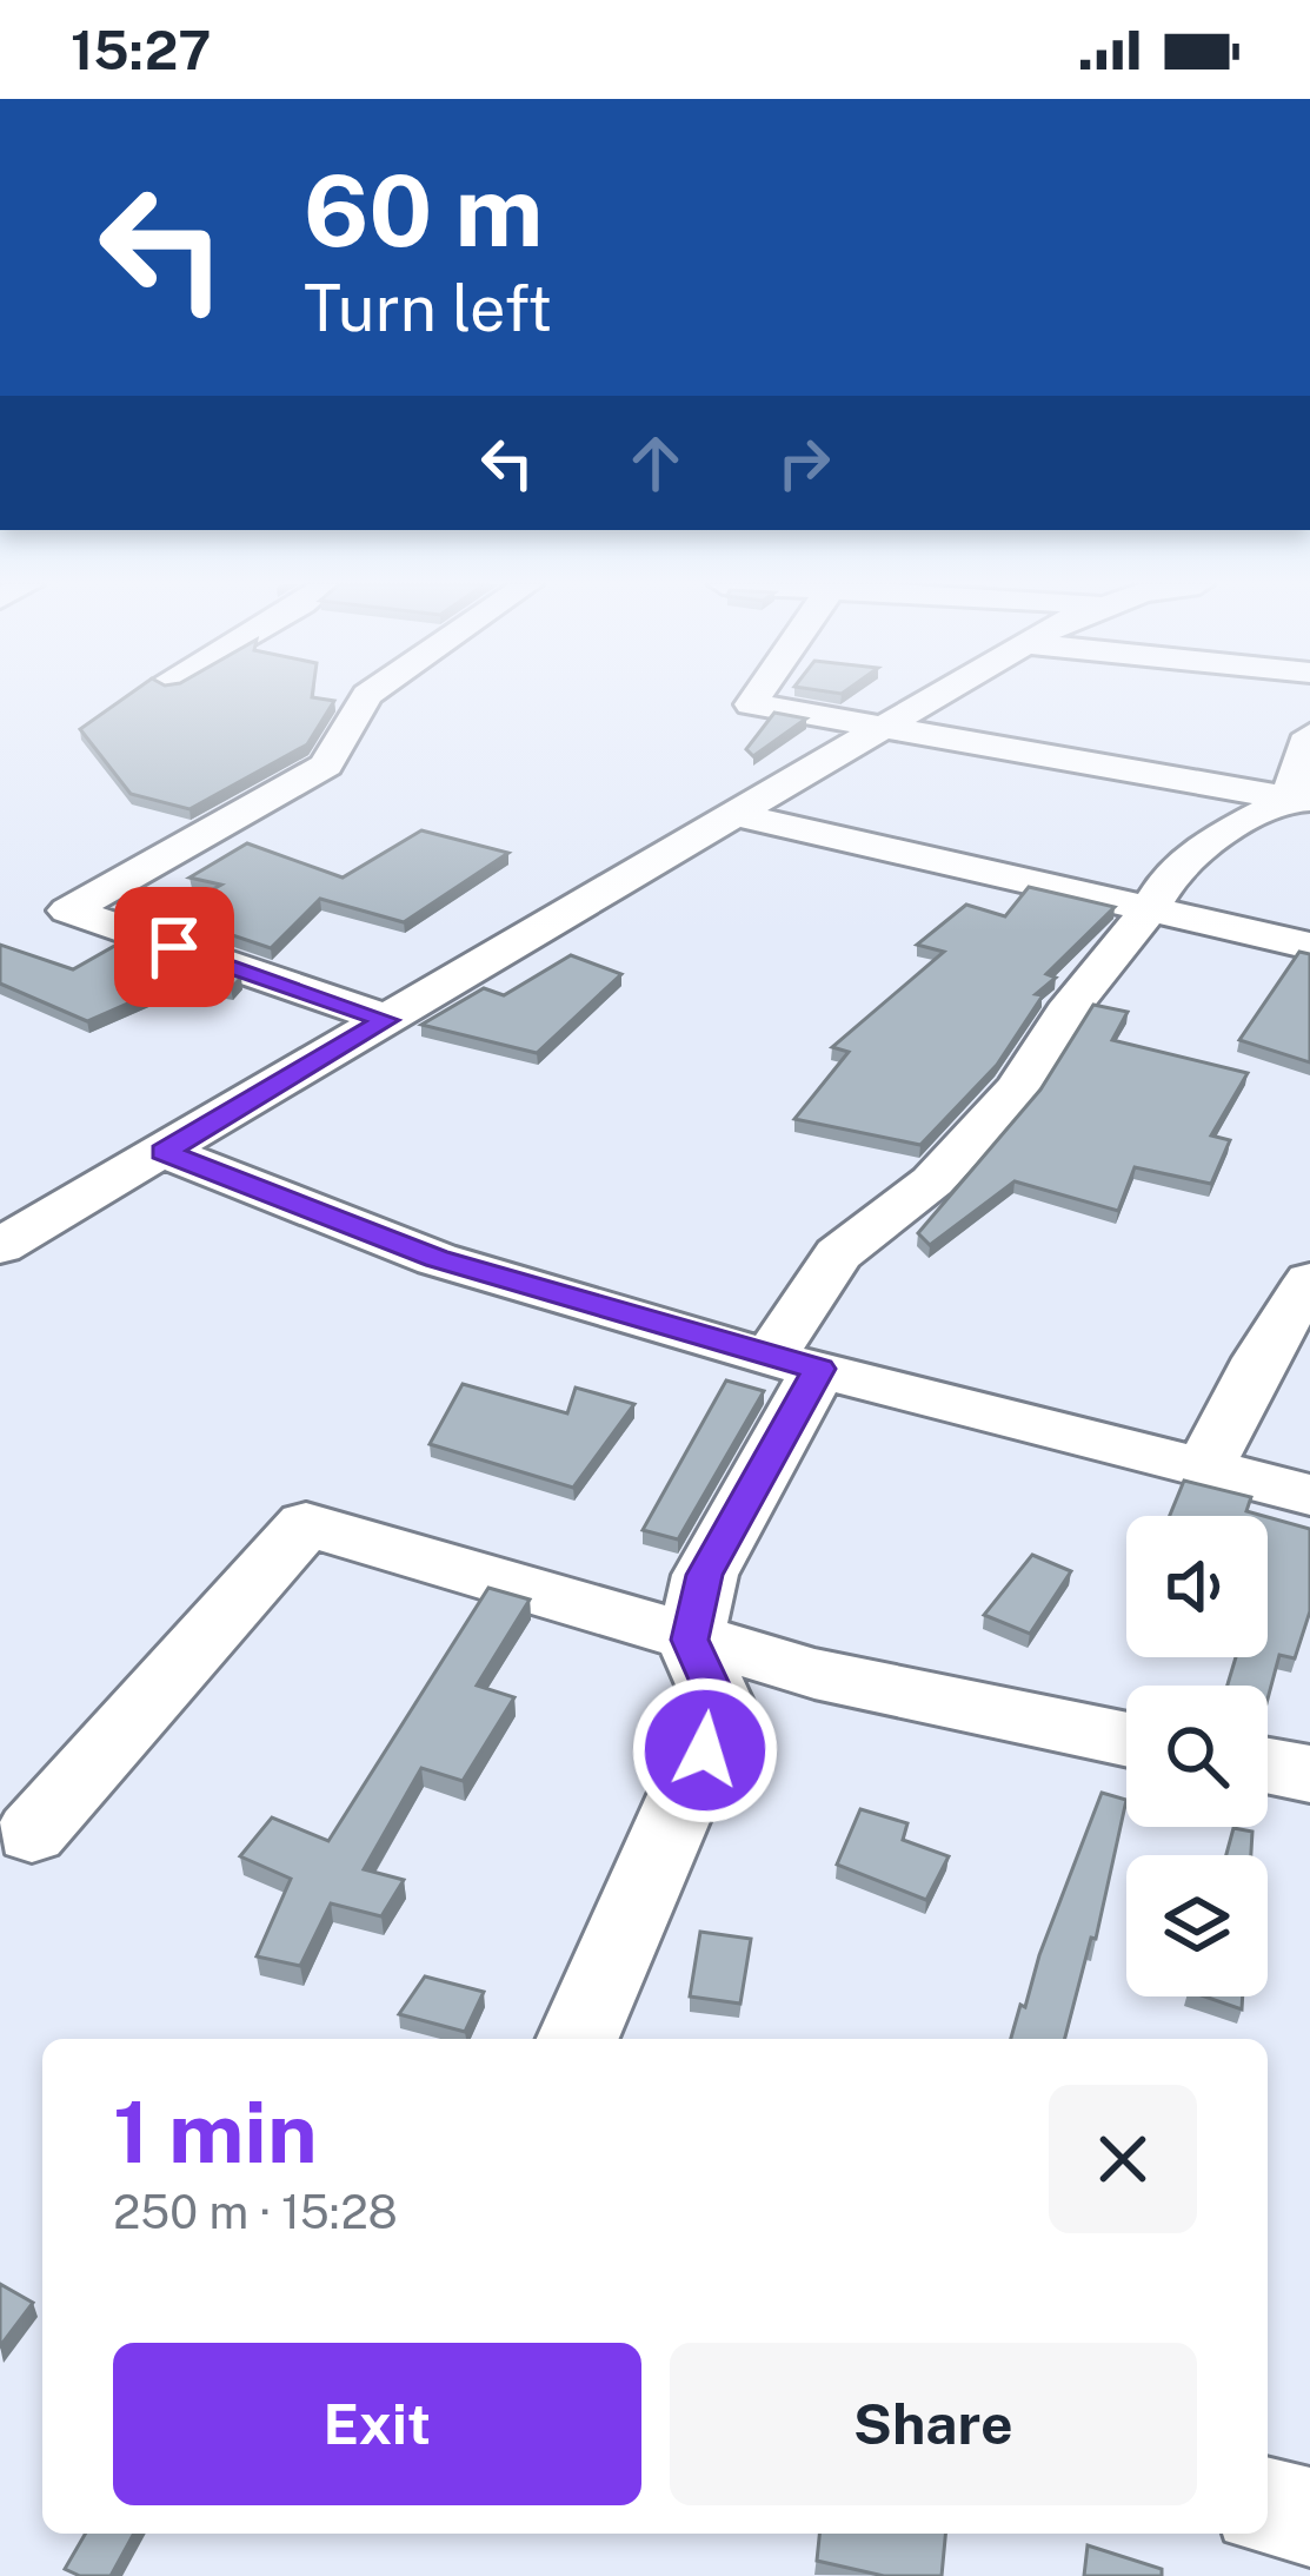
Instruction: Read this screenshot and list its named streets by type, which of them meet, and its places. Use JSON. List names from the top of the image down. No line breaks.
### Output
{"page":{"status":"15:27","turn":["60 m","Turn left"],"heading":["1 min","250 m · 15:28"],"buttons":["Exit","Share"]}}
